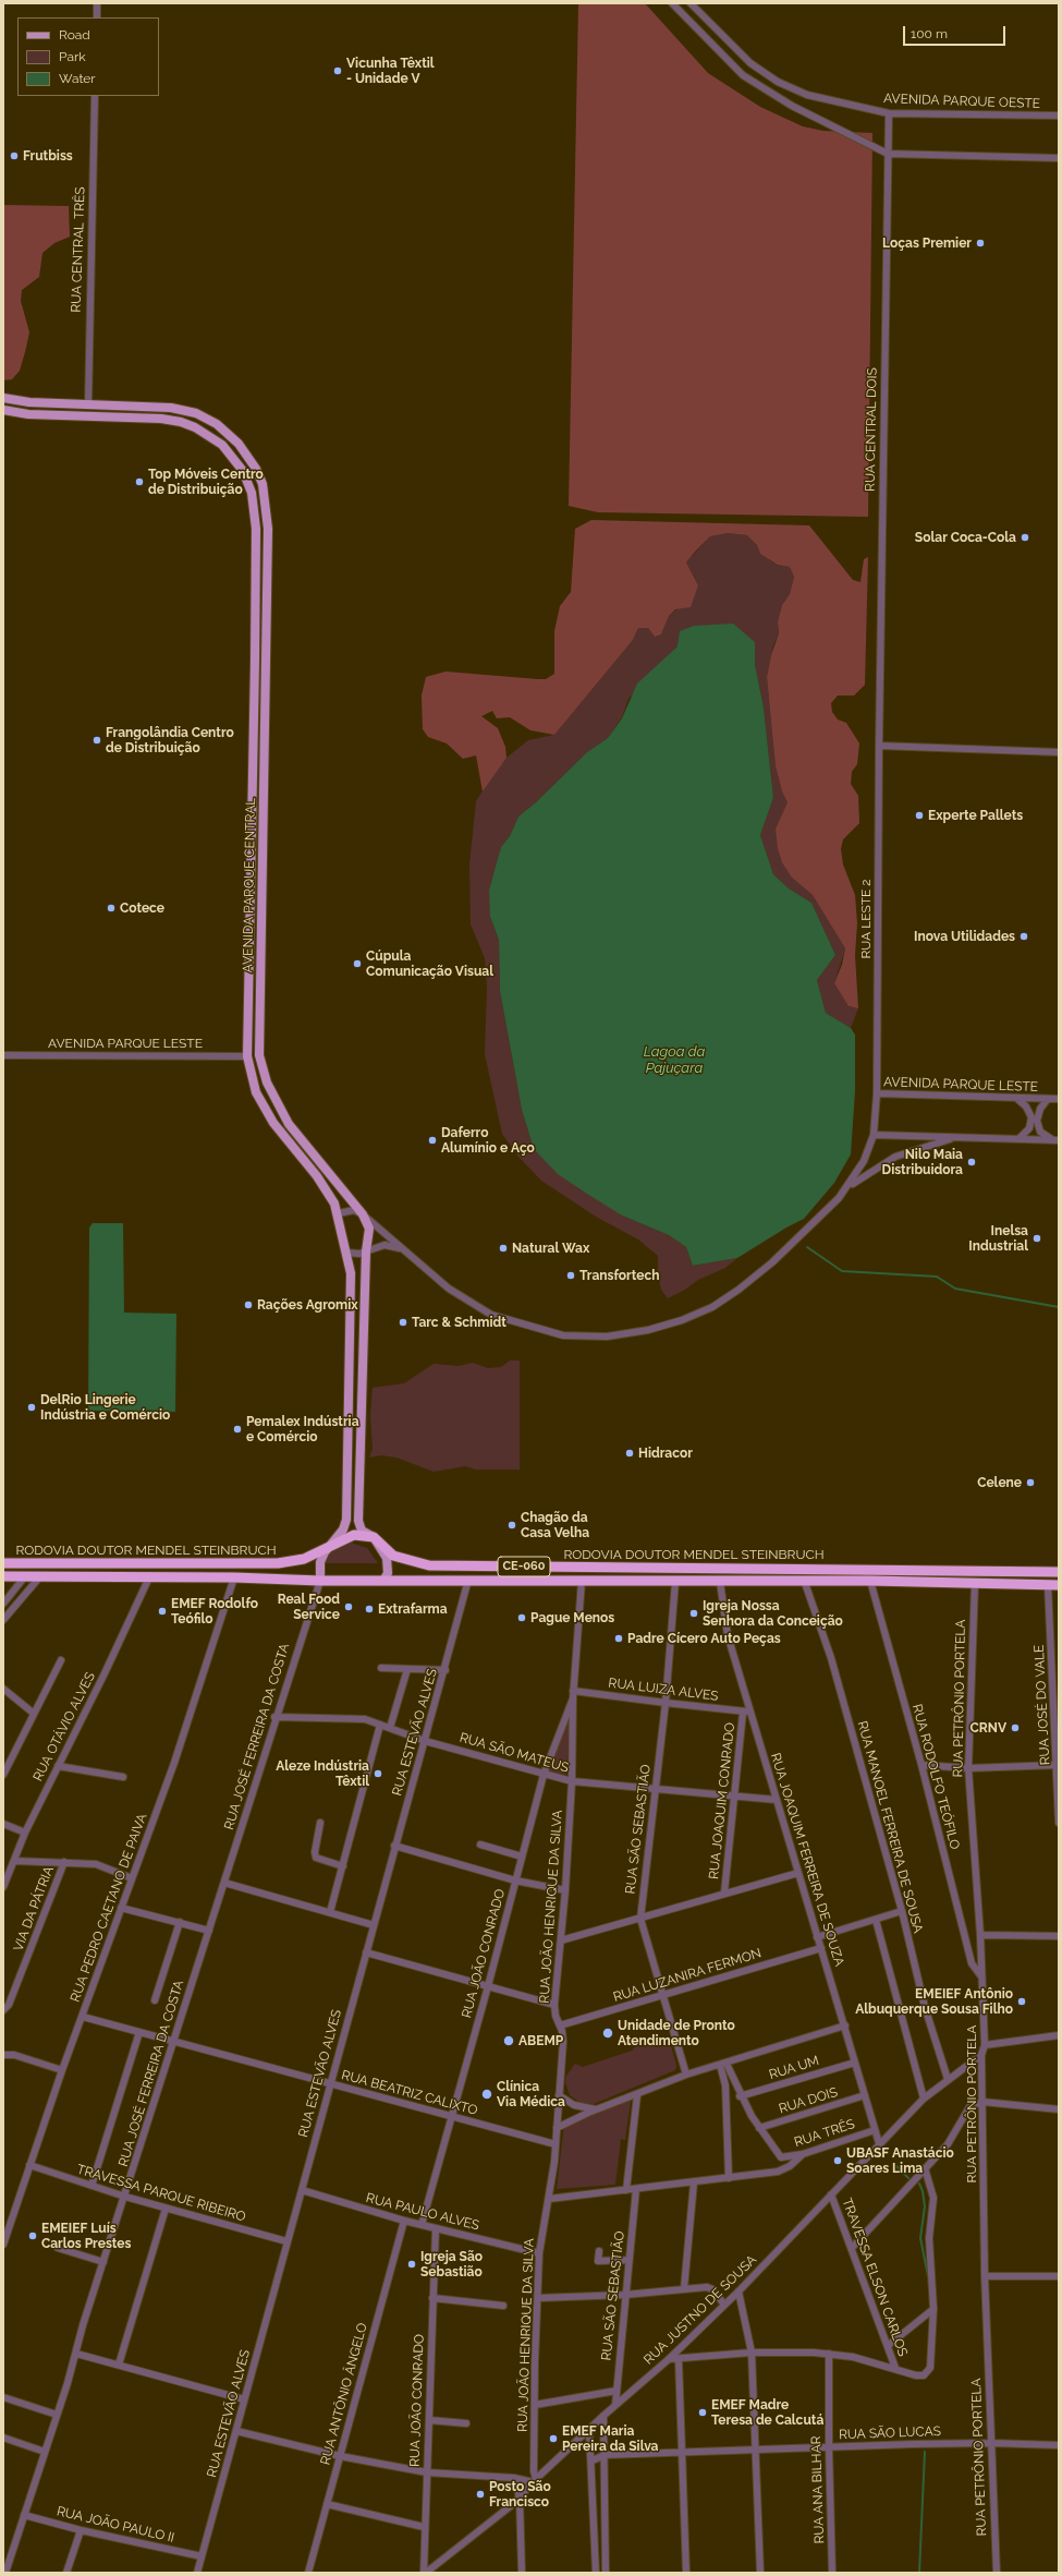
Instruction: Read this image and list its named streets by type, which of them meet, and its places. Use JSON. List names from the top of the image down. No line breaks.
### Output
{"streets":{"highway":["RODOVIA DOUTOR MENDEL STEINBRUCH","CE-060"],"main road":["AVENIDA PARQUE CENTRAL"],"street":["AVENIDA PARQUE OESTE","RUA CENTRAL TRÊS","RUA CENTRAL DOIS","RUA LESTE 2","AVENIDA PARQUE LESTE","RUA LUIZA ALVES","RUA PETRÔNIO PORTELA","RUA JOSÉ DO VALE","RUA OTÁVIO ALVES","RUA ESTEVÃO ALVES","RUA JOSÉ FERREIRA DA COSTA","RUA SÃO MATEUS","RUA RODOLFO TEÓFILO","RUA JOAQUIM CONRADO","RUA MANOEL FERREIRA DE SOUSA","RUA SÃO SEBASTIÃO","RUA JOAQUIM FERREIRA DE SOUZA","RUA JOÃO HENRIQUE DA SILVA","RUA PEDRO CAETANO DE PAIVA","VIA DA PÁTRIA","RUA JOÃO CONRADO","RUA LUZANIRA FERMON","RUA UM","RUA BEATRIZ CALIXTO","RUA DOIS","RUA TRÊS","TRAVESSA PARQUE RIBEIRO","RUA PAULO ALVES","TRAVESSA ELSON CARLOS","RUA JUSTNO DE SOUSA","RUA ANTÔNIO ÂNGELO","RUA SÃO LUCAS","RUA ANA BILHAR","RUA JOÃO PAULO II"]},"crossings":[["AVENIDA PARQUE OESTE","RUA CENTRAL DOIS"],["RUA CENTRAL TRÊS","AVENIDA PARQUE CENTRAL"],["RUA CENTRAL DOIS","RUA LESTE 2"],["AVENIDA PARQUE CENTRAL","AVENIDA PARQUE LESTE"],["AVENIDA PARQUE CENTRAL","RODOVIA DOUTOR MENDEL STEINBRUCH"],["AVENIDA PARQUE CENTRAL","RUA JOSÉ FERREIRA DA COSTA"],["RUA LESTE 2","AVENIDA PARQUE LESTE"],["RODOVIA DOUTOR MENDEL STEINBRUCH","RUA PETRÔNIO PORTELA"],["RODOVIA DOUTOR MENDEL STEINBRUCH","RUA JOSÉ DO VALE"],["RODOVIA DOUTOR MENDEL STEINBRUCH","RUA OTÁVIO ALVES"],["RODOVIA DOUTOR MENDEL STEINBRUCH","RUA ESTEVÃO ALVES"],["RODOVIA DOUTOR MENDEL STEINBRUCH","RUA JOSÉ FERREIRA DA COSTA"],["RODOVIA DOUTOR MENDEL STEINBRUCH","RUA RODOLFO TEÓFILO"],["RODOVIA DOUTOR MENDEL STEINBRUCH","RUA MANOEL FERREIRA DE SOUSA"],["RODOVIA DOUTOR MENDEL STEINBRUCH","RUA SÃO SEBASTIÃO"],["RODOVIA DOUTOR MENDEL STEINBRUCH","RUA JOAQUIM FERREIRA DE SOUZA"],["RODOVIA DOUTOR MENDEL STEINBRUCH","RUA PEDRO CAETANO DE PAIVA"],["RUA LUIZA ALVES","RUA JOAQUIM CONRADO"],["RUA LUIZA ALVES","RUA SÃO SEBASTIÃO"],["RUA LUIZA ALVES","RUA JOAQUIM FERREIRA DE SOUZA"],["RUA LUIZA ALVES","RUA JOÃO CONRADO"],["RUA PETRÔNIO PORTELA","RUA RODOLFO TEÓFILO"],["RUA PETRÔNIO PORTELA","RUA JUSTNO DE SOUSA"],["RUA PETRÔNIO PORTELA","RUA SÃO LUCAS"],["RUA ESTEVÃO ALVES","RUA SÃO MATEUS"],["RUA ESTEVÃO ALVES","RUA BEATRIZ CALIXTO"],["RUA ESTEVÃO ALVES","TRAVESSA PARQUE RIBEIRO"],["RUA ESTEVÃO ALVES","RUA PAULO ALVES"],["RUA ESTEVÃO ALVES","RUA JOÃO PAULO II"],["RUA JOSÉ FERREIRA DA COSTA","RUA SÃO MATEUS"],["RUA JOSÉ FERREIRA DA COSTA","RUA BEATRIZ CALIXTO"],["RUA JOSÉ FERREIRA DA COSTA","TRAVESSA PARQUE RIBEIRO"],["RUA JOSÉ FERREIRA DA COSTA","RUA JOÃO PAULO II"],["RUA SÃO MATEUS","RUA JOAQUIM CONRADO"],["RUA SÃO MATEUS","RUA SÃO SEBASTIÃO"],["RUA SÃO MATEUS","RUA JOAQUIM FERREIRA DE SOUZA"],["RUA SÃO MATEUS","RUA JOÃO HENRIQUE DA SILVA"],["RUA SÃO MATEUS","RUA JOÃO CONRADO"],["RUA JOAQUIM CONRADO","RUA JOAQUIM FERREIRA DE SOUZA"],["RUA MANOEL FERREIRA DE SOUSA","RUA JUSTNO DE SOUSA"],["RUA SÃO SEBASTIÃO","RUA LUZANIRA FERMON"],["RUA SÃO SEBASTIÃO","RUA JUSTNO DE SOUSA"],["RUA JOAQUIM FERREIRA DE SOUZA","RUA LUZANIRA FERMON"],["RUA JOAQUIM FERREIRA DE SOUZA","RUA UM"],["RUA JOAQUIM FERREIRA DE SOUZA","RUA DOIS"],["RUA JOAQUIM FERREIRA DE SOUZA","RUA TRÊS"],["RUA JOAQUIM FERREIRA DE SOUZA","RUA JUSTNO DE SOUSA"],["RUA JOÃO HENRIQUE DA SILVA","RUA JOÃO CONRADO"],["RUA JOÃO HENRIQUE DA SILVA","RUA LUZANIRA FERMON"],["RUA JOÃO HENRIQUE DA SILVA","RUA BEATRIZ CALIXTO"],["RUA JOÃO HENRIQUE DA SILVA","RUA PAULO ALVES"],["RUA JOÃO HENRIQUE DA SILVA","RUA JUSTNO DE SOUSA"],["RUA PEDRO CAETANO DE PAIVA","RUA BEATRIZ CALIXTO"],["RUA PEDRO CAETANO DE PAIVA","TRAVESSA PARQUE RIBEIRO"],["RUA JOÃO CONRADO","RUA BEATRIZ CALIXTO"],["RUA JOÃO CONRADO","RUA PAULO ALVES"],["RUA JOÃO CONRADO","RUA JUSTNO DE SOUSA"],["RUA DOIS","RUA TRÊS"],["RUA PAULO ALVES","RUA ANTÔNIO ÂNGELO"],["TRAVESSA ELSON CARLOS","RUA JUSTNO DE SOUSA"],["RUA SÃO LUCAS","RUA ANA BILHAR"]],"water":["Lagoa da Pajuçara"],"places":["Vicunha Têxtil - Unidade V","Frutbiss","Loças Premier","Top Móveis Centro de Distribuição","Solar Coca-Cola","Frangolândia Centro de Distribuição","Experte Pallets","Cotece","Inova Utilidades","Cúpula Comunicação Visual","Daferro Alumínio e Aço","Nilo Maia Distribuidora","Inelsa Industrial","Natural Wax","Transfortech","Rações Agromix","Tarc & Schmidt","DelRio Lingerie Indústria e Comércio","Pemalex Indústria e Comércio","Hidracor","Celene","Chagão da Casa Velha","Real Food Service","Extrafarma","EMEF Rodolfo Teófilo","Igreja Nossa Senhora da Conceição","Pague Menos","Padre Cícero Auto Peças","CRNV","Aleze Indústria Têxtil","EMEIEF Antônio Albuquerque Sousa Filho","Unidade de Pronto Atendimento","ABEMP","Clínica Via Médica","UBASF Anastácio Soares Lima","EMEIEF Luís Carlos Prestes","Igreja São Sebastião","EMEF Madre Teresa de Calcutá","EMEF Maria Pereira da Silva","Posto São Francisco"],"legend":["Road","Park","Water"],"scale_bar":"100 m"}
